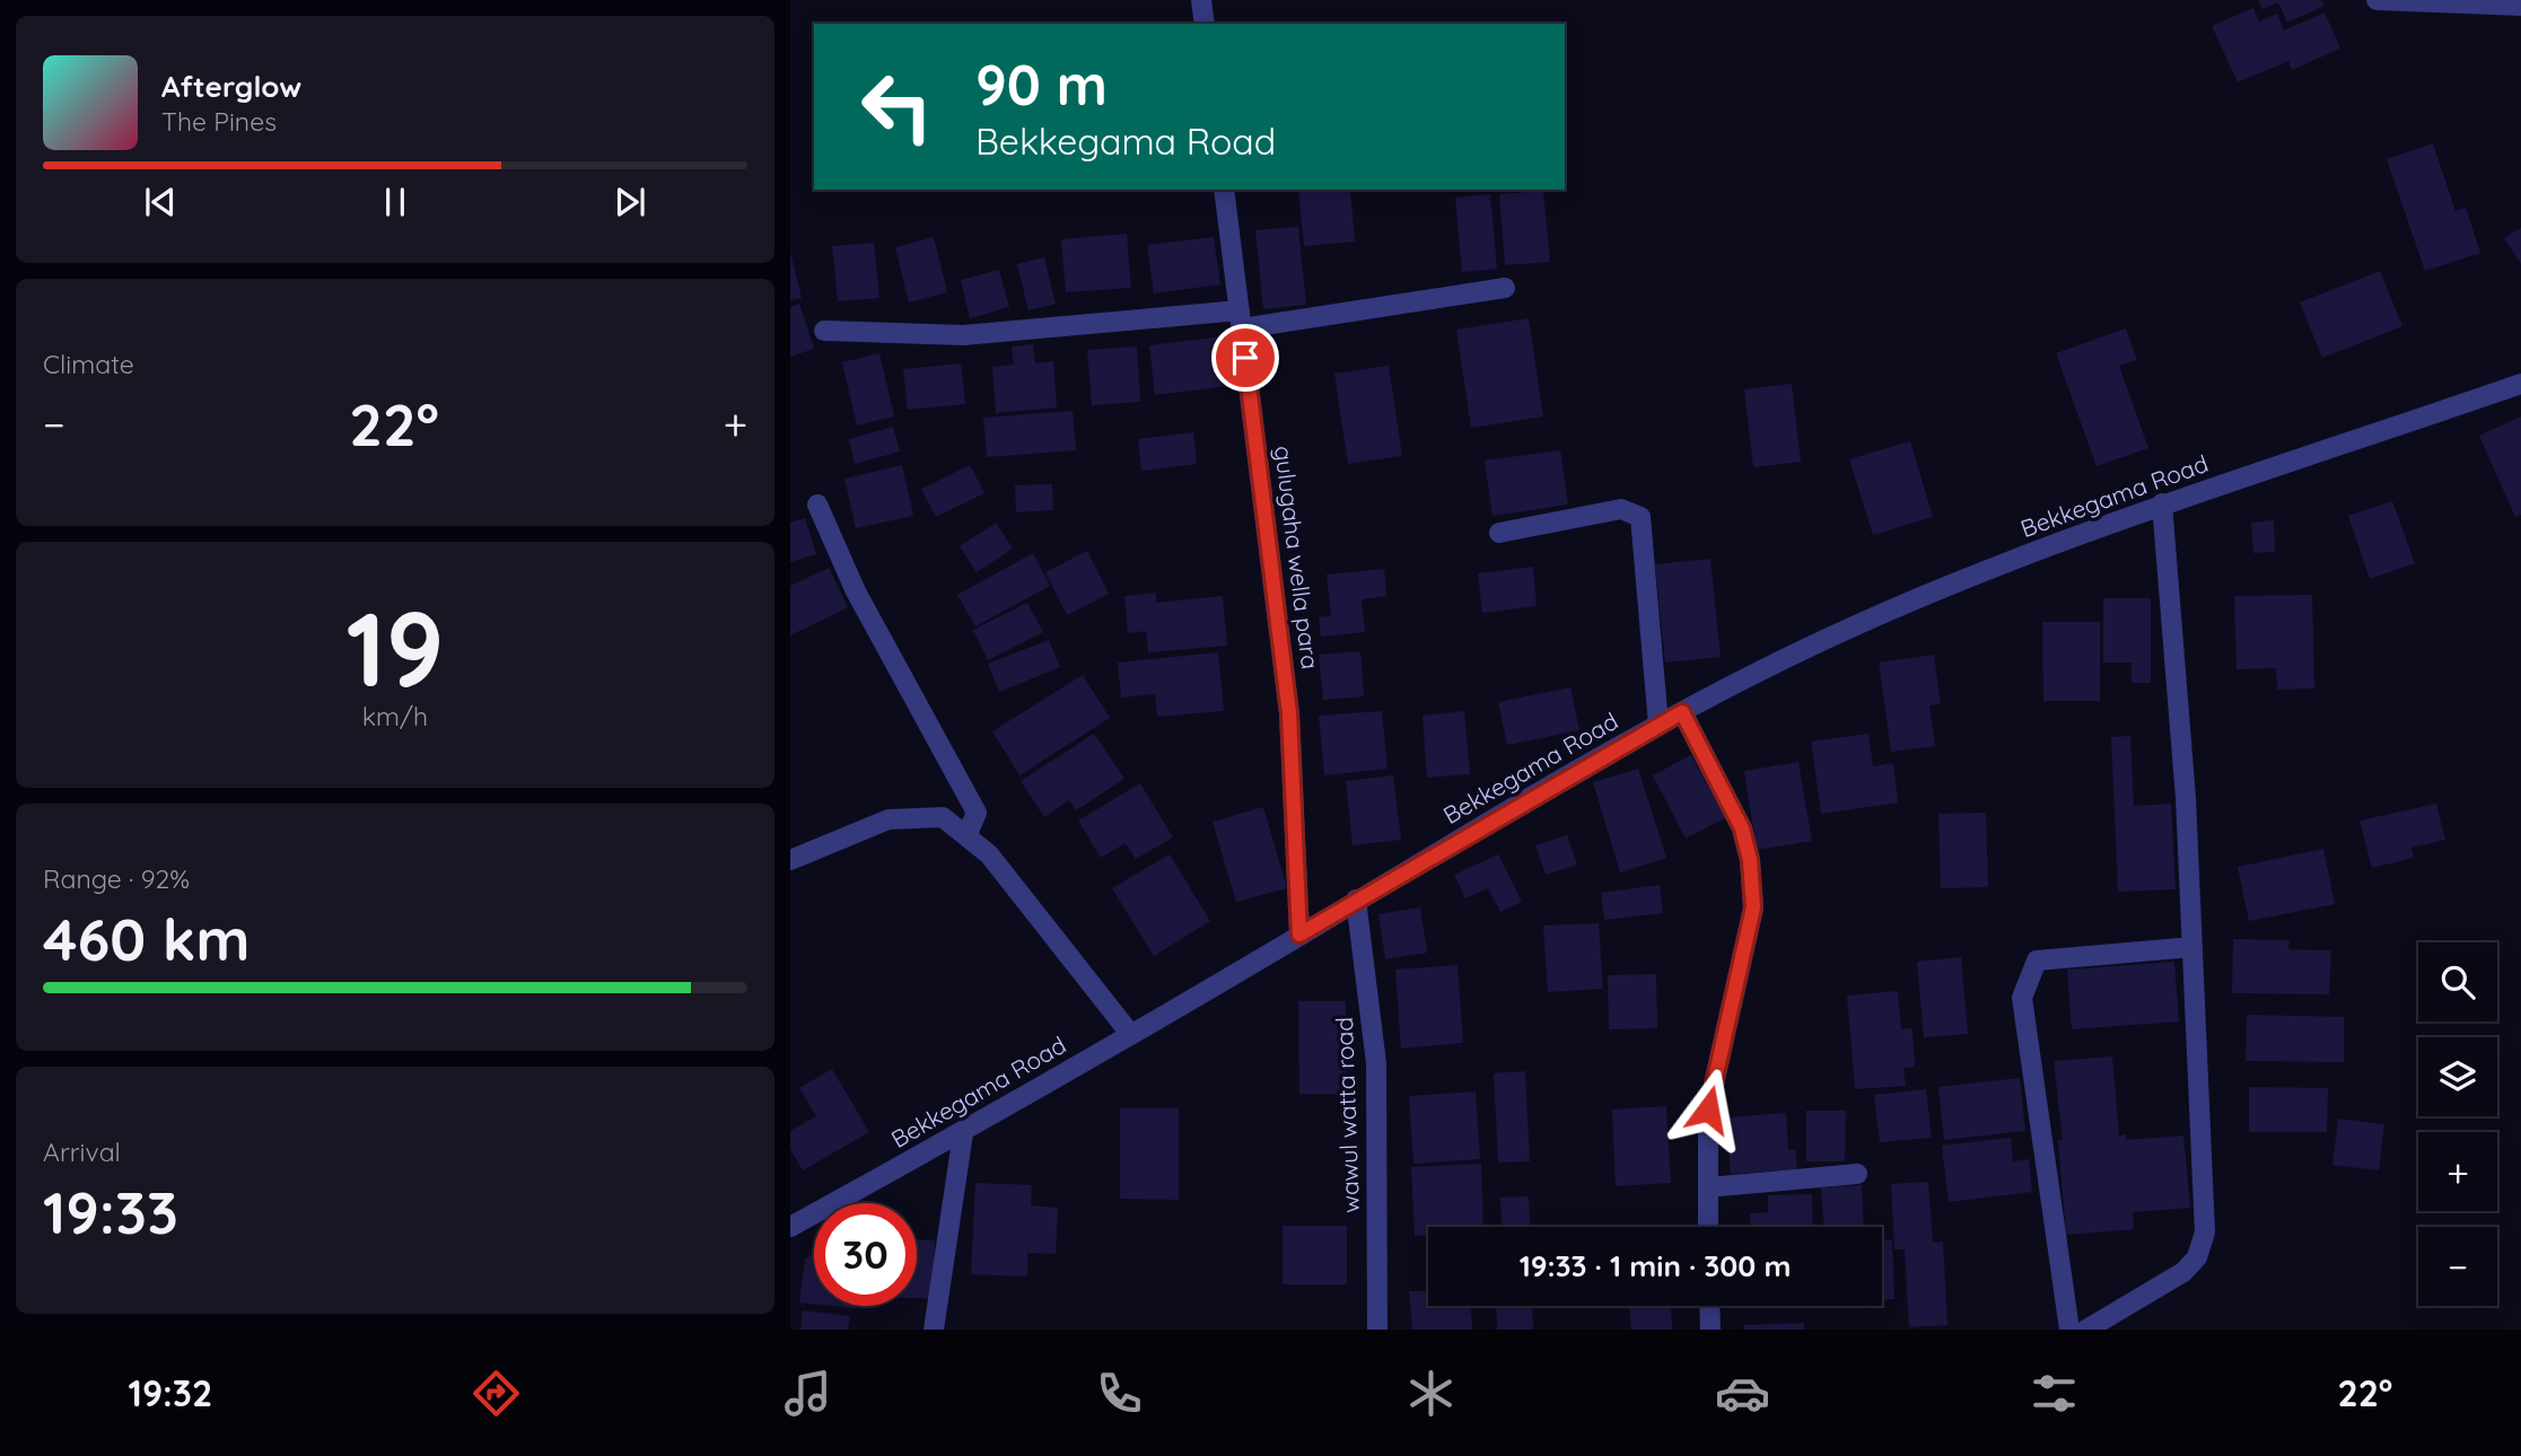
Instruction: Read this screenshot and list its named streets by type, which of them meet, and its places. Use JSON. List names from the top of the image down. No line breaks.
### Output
{"streets":{"street":["Bekkegama Road","gulugaha wella para","wawul watta road"]},"crossings":[["Bekkegama Road","gulugaha wella para"],["Bekkegama Road","wawul watta road"]],"page":{"turn":["90 m","Bekkegama Road"],"song":["Afterglow","The Pines"],"tile":["Climate",["19","km/h"],["Range · 92%","460 km"],["Arrival","19:33"]],"heat":["−","22°","+"],"map_buttons":["+","−"],"limit":"30","trip":"19:33 · 1 min · 300 m","tabs":["19:32","22°"]}}
